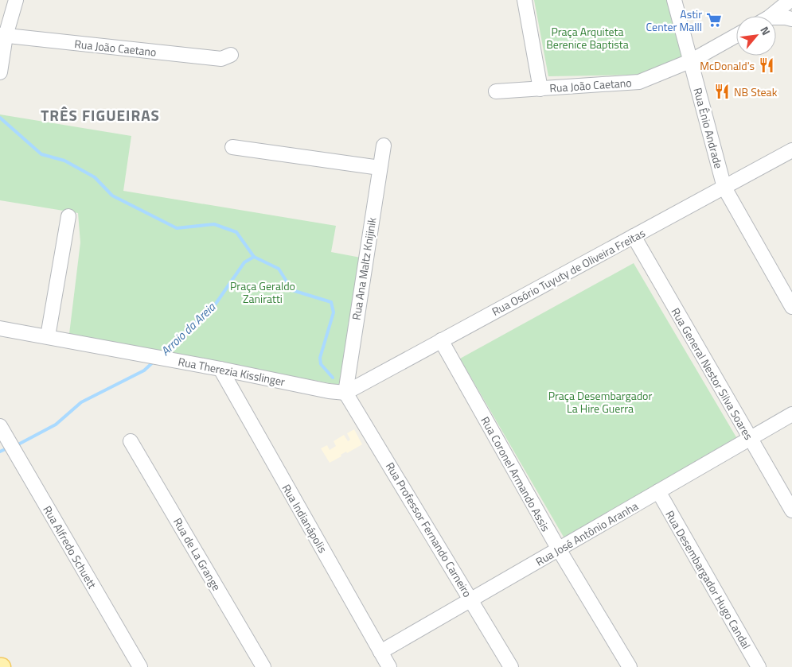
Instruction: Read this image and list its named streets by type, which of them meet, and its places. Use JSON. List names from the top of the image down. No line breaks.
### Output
{"streets":{"street":["Rua João Caetano","Rua Ênio Andrade","Rua Ana Maltz Knijinik","Rua Osório Tuyuty de Oliveira Freitas","Rua Therezia Kisslinger","Rua General Nestor Silva Soares","Rua Coronel Armando Assis","Rua Indianápolis","Rua Professor Fernando Carneiro","Rua José Antônio Aranha","Rua Alfredo Schuett","Rua de La Grange","Rua Desembargador Hugo Candal"]},"crossings":[["Rua João Caetano","Rua Ênio Andrade"],["Rua Ênio Andrade","Rua Osório Tuyuty de Oliveira Freitas"],["Rua Ana Maltz Knijinik","Rua Osório Tuyuty de Oliveira Freitas"],["Rua Ana Maltz Knijinik","Rua Therezia Kisslinger"],["Rua Ana Maltz Knijinik","Rua Professor Fernando Carneiro"],["Rua Osório Tuyuty de Oliveira Freitas","Rua Therezia Kisslinger"],["Rua Osório Tuyuty de Oliveira Freitas","Rua General Nestor Silva Soares"],["Rua Osório Tuyuty de Oliveira Freitas","Rua Coronel Armando Assis"],["Rua Osório Tuyuty de Oliveira Freitas","Rua Professor Fernando Carneiro"],["Rua Therezia Kisslinger","Rua Indianápolis"],["Rua Therezia Kisslinger","Rua Professor Fernando Carneiro"],["Rua General Nestor Silva Soares","Rua José Antônio Aranha"],["Rua Coronel Armando Assis","Rua José Antônio Aranha"],["Rua Indianápolis","Rua José Antônio Aranha"],["Rua Professor Fernando Carneiro","Rua José Antônio Aranha"],["Rua José Antônio Aranha","Rua Desembargador Hugo Candal"]],"districts":["TRÊS FIGUEIRAS"],"water":["Arroio da Areia"],"parks":["Praça Arquiteta Berenice Baptista","Praça Geraldo Zaniratti","Praça Desembargador La Hire Guerra"],"places":{"supermarket":["Astir Center Malll"],"restaurant":["McDonald's","NB Steak"]},"north":"top right"}
